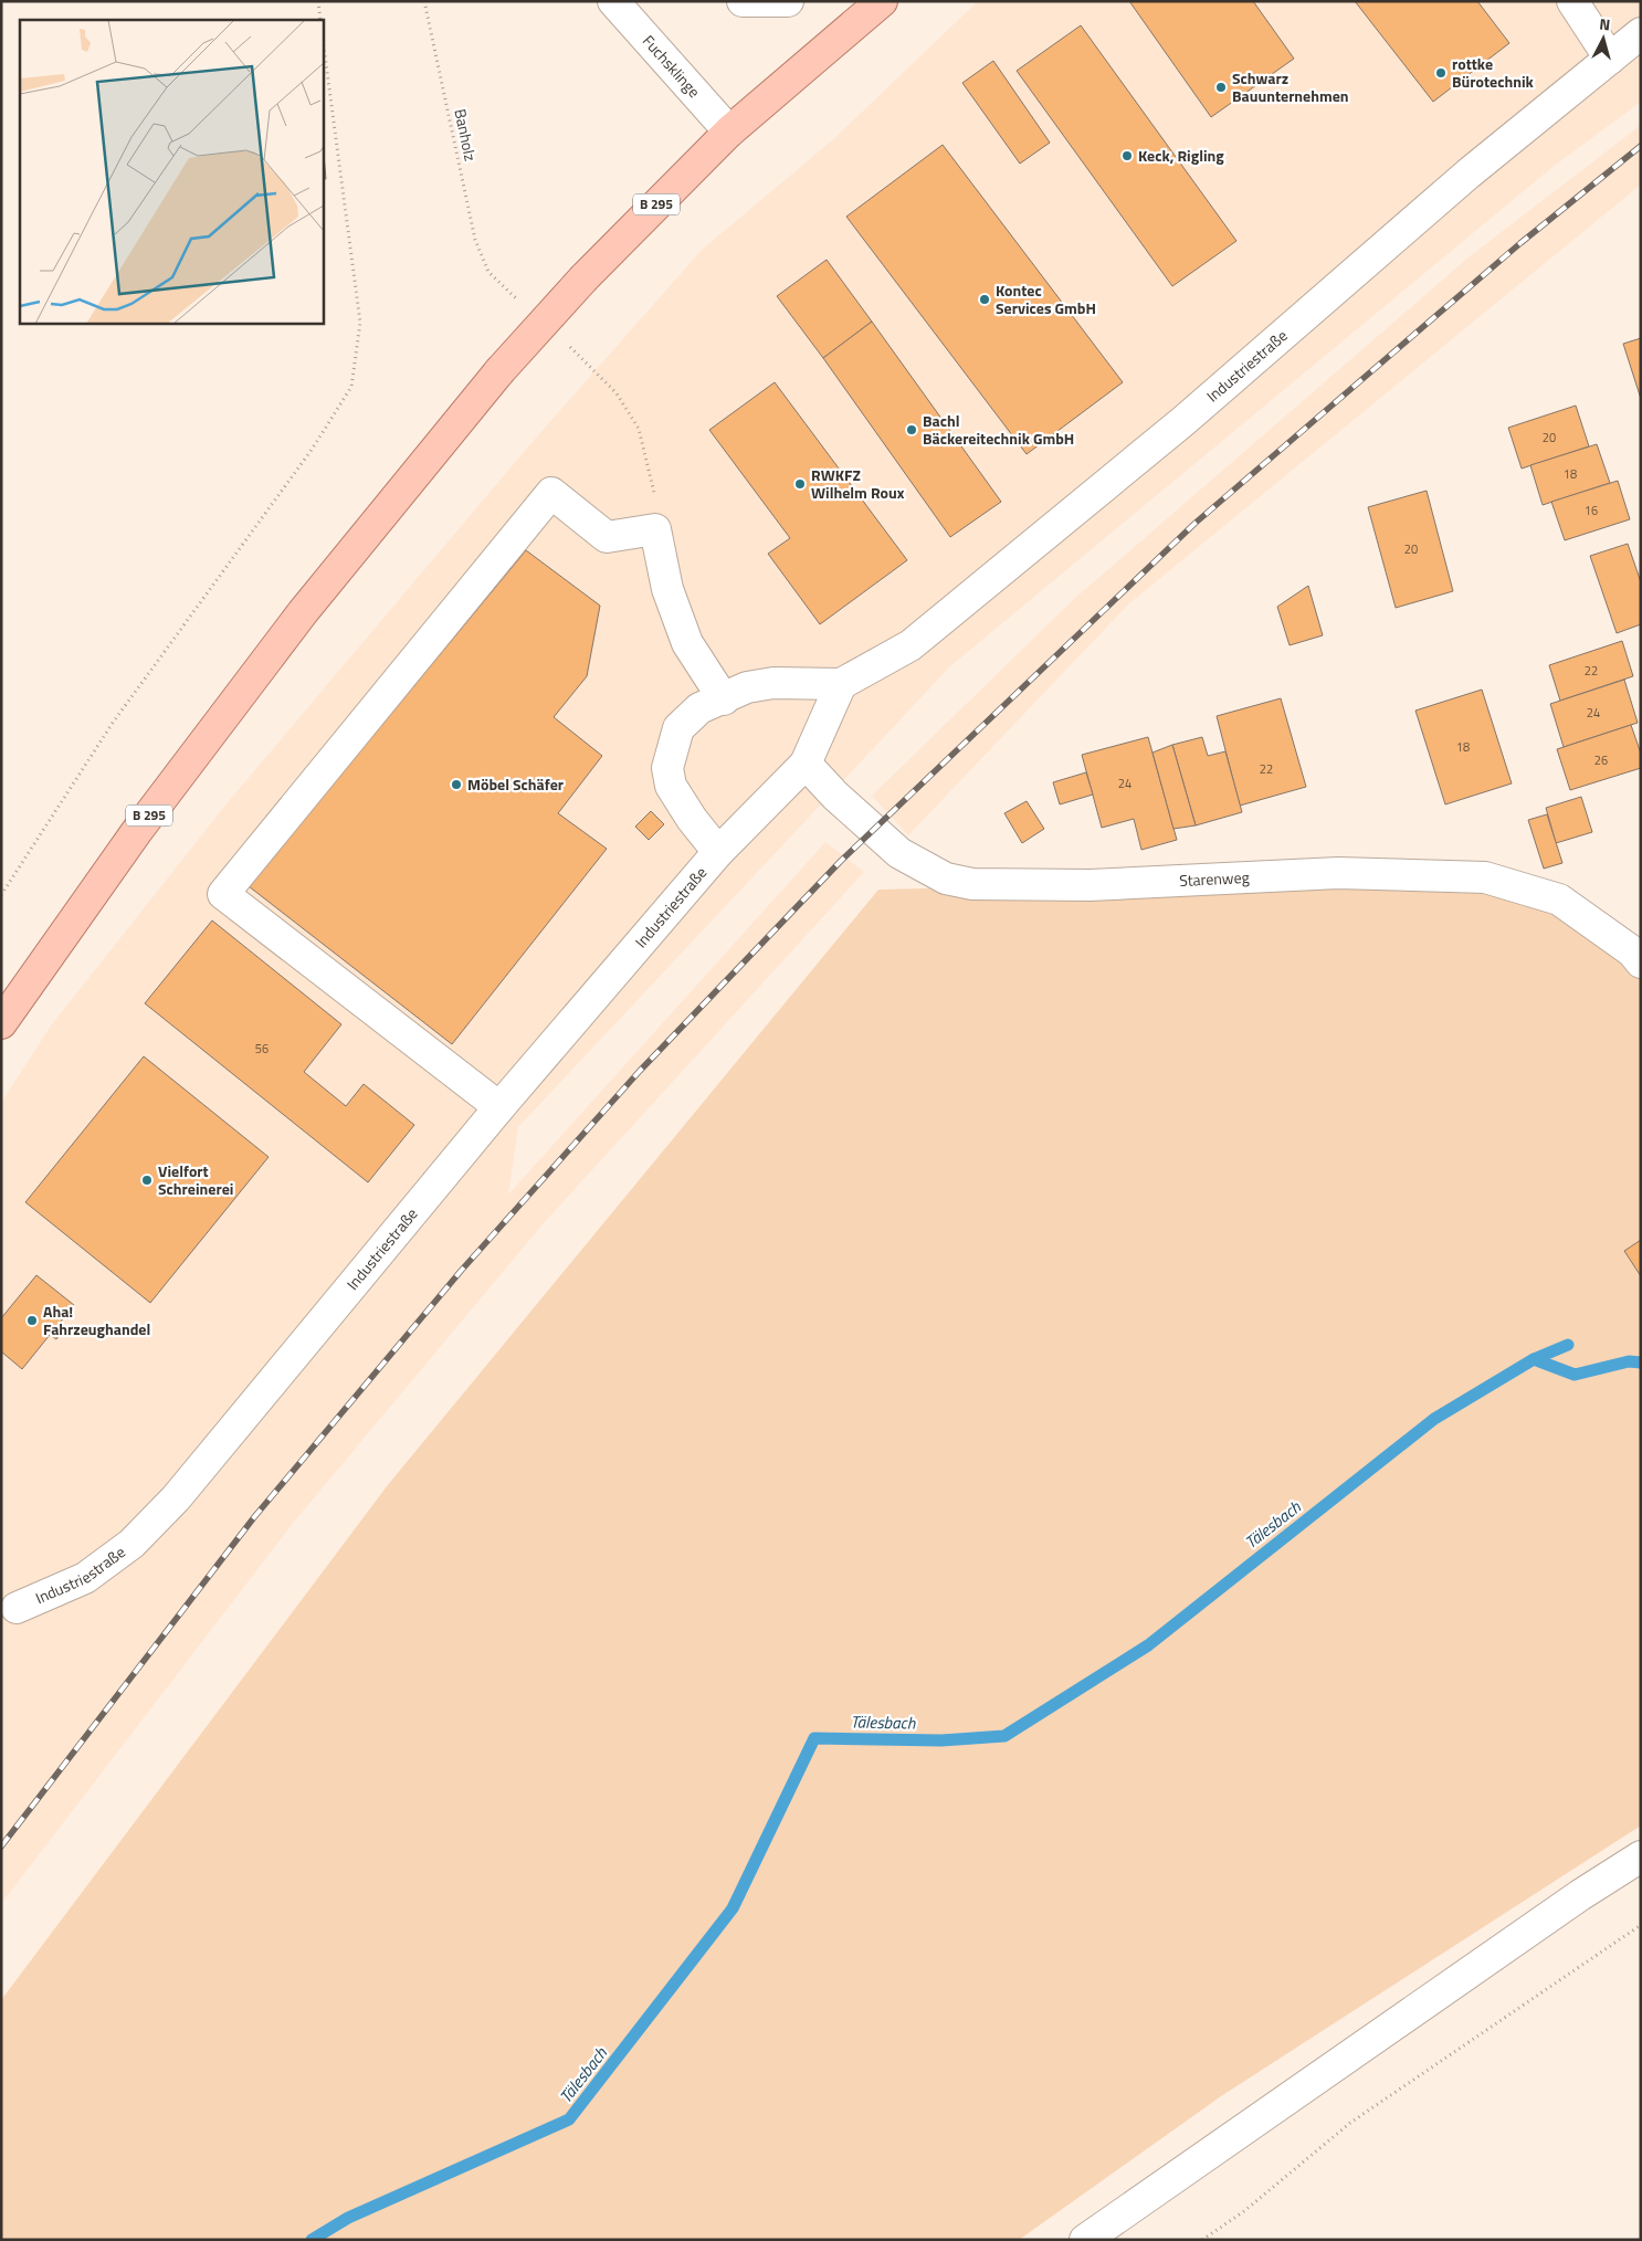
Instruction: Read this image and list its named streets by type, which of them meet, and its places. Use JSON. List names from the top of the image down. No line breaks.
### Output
{"streets":{"main road":["B 295"],"street":["Fuchsklinge","Industriestraße","Starenweg"],"path":["Banholz"]},"crossings":[["Fuchsklinge","B 295"],["Industriestraße","Starenweg"]],"water":["Tälesbach"],"places":["rottke Bürotechnik","Schwarz Bauunternehmen","Keck, Rigling","Kontec Services GmbH","Bachl Bäckereitechnik GmbH","RWKFZ Wilhelm Roux","Möbel Schäfer","Vielfort Schreinerei","Aha! Fahrzeughandel"],"house_numbers":["20","18","16","20","22","24","18","26","22","24","56"],"north":"top"}
